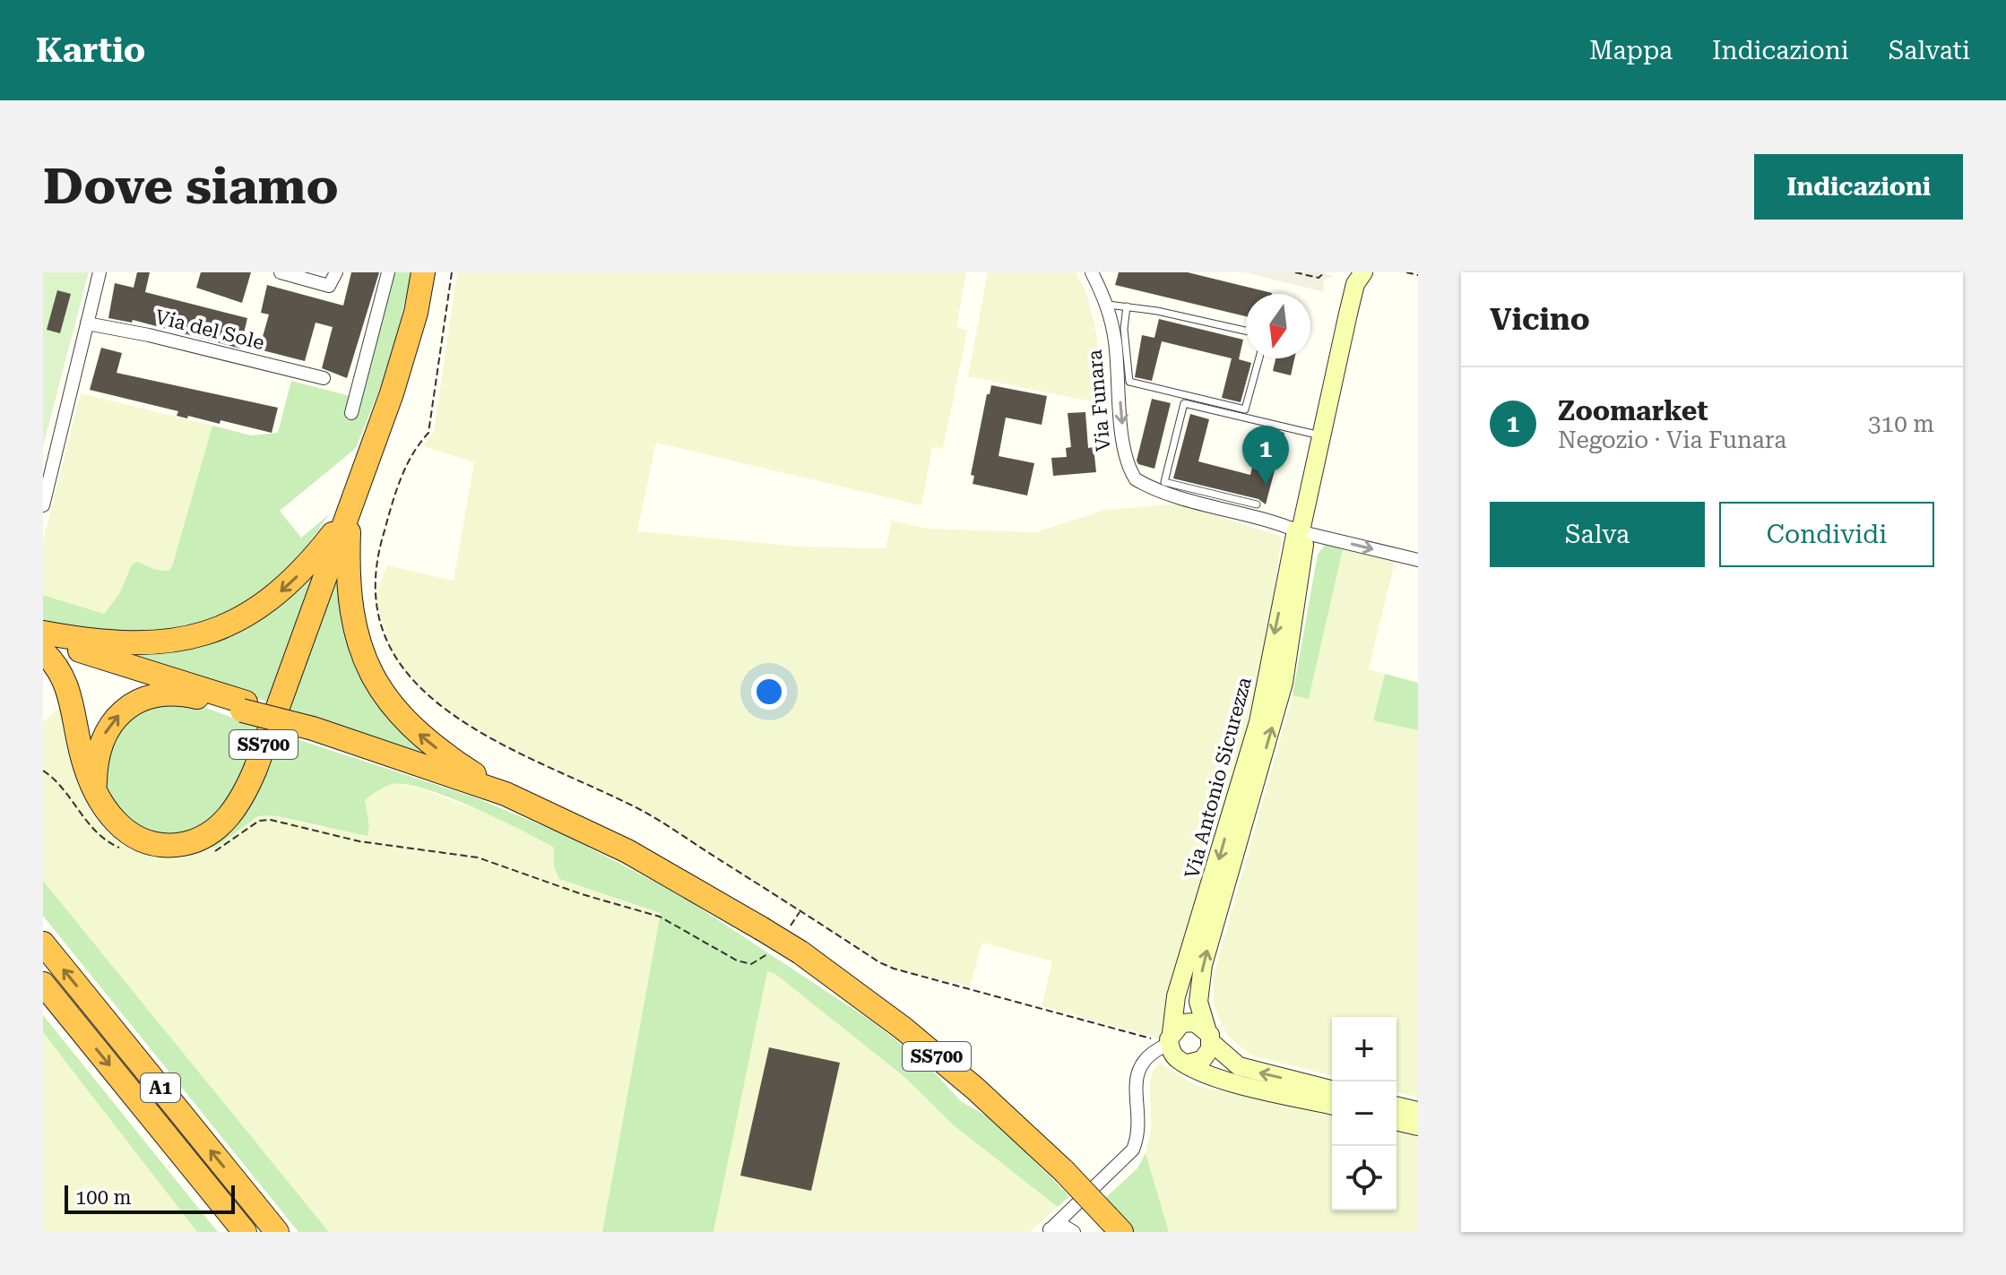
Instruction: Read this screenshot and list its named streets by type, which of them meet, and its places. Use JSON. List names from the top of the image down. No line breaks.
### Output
{"streets":{"highway":["SS700","A1"],"street":["Via del Sole","Via Funara","Via Antonio Sicurezza"]},"crossings":[["Via Funara","Via Antonio Sicurezza"]],"one_way":["Via Funara"],"scale_bar":"100 m","north":"bottom","page":{"header":"Kartio","nav":["Mappa","Indicazioni","Salvati"],"buttons":["Indicazioni",["Salva","Condividi"]],"title":"Dove siamo","heading":"Vicino","list":[{"mark":"1","name":"Zoomarket","note":"Negozio · Via Funara","value":"310 m"}],"pins":"1","map_buttons":["+","−"],"scale":"100 m"}}
